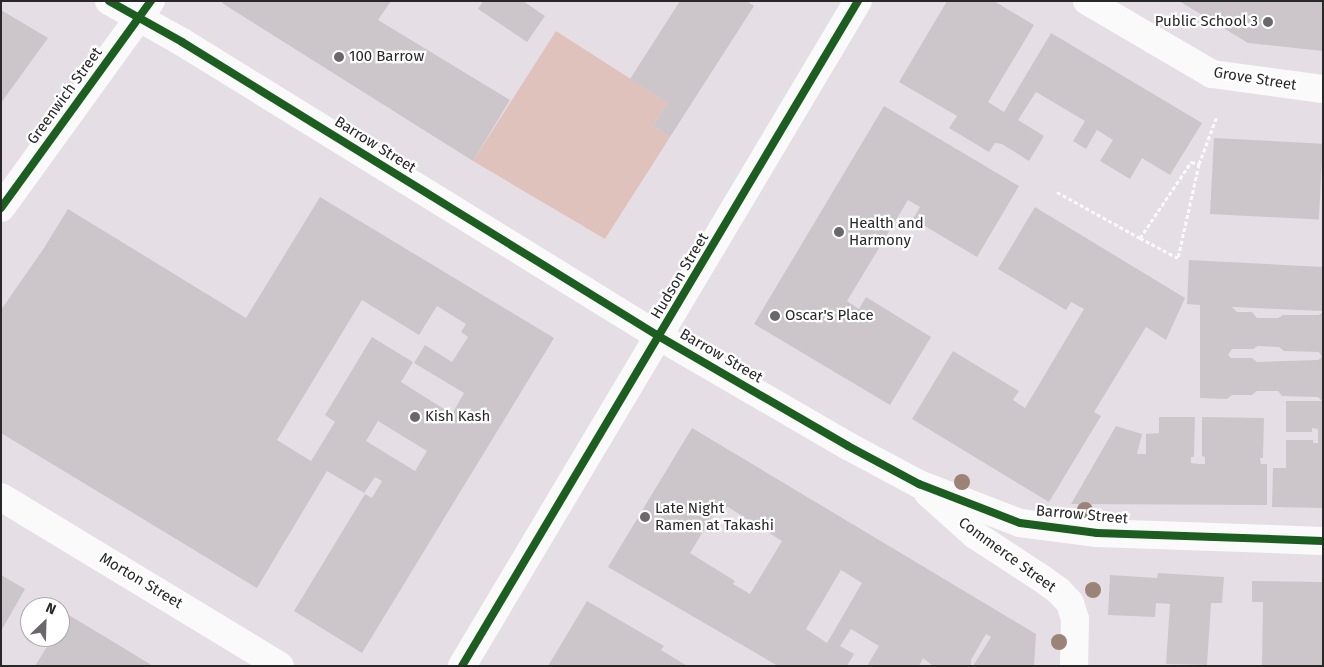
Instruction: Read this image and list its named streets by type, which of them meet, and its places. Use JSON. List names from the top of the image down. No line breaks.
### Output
{"streets":{"street":["Grove Street","Greenwich Street","Barrow Street","Hudson Street","Commerce Street","Morton Street"]},"crossings":[["Greenwich Street","Barrow Street"],["Barrow Street","Hudson Street"],["Barrow Street","Commerce Street"]],"places":["Public School 3","100 Barrow","Health and Harmony","Oscar's Place","Kish Kash","Late Night Ramen at Takashi"],"north":"top right"}
